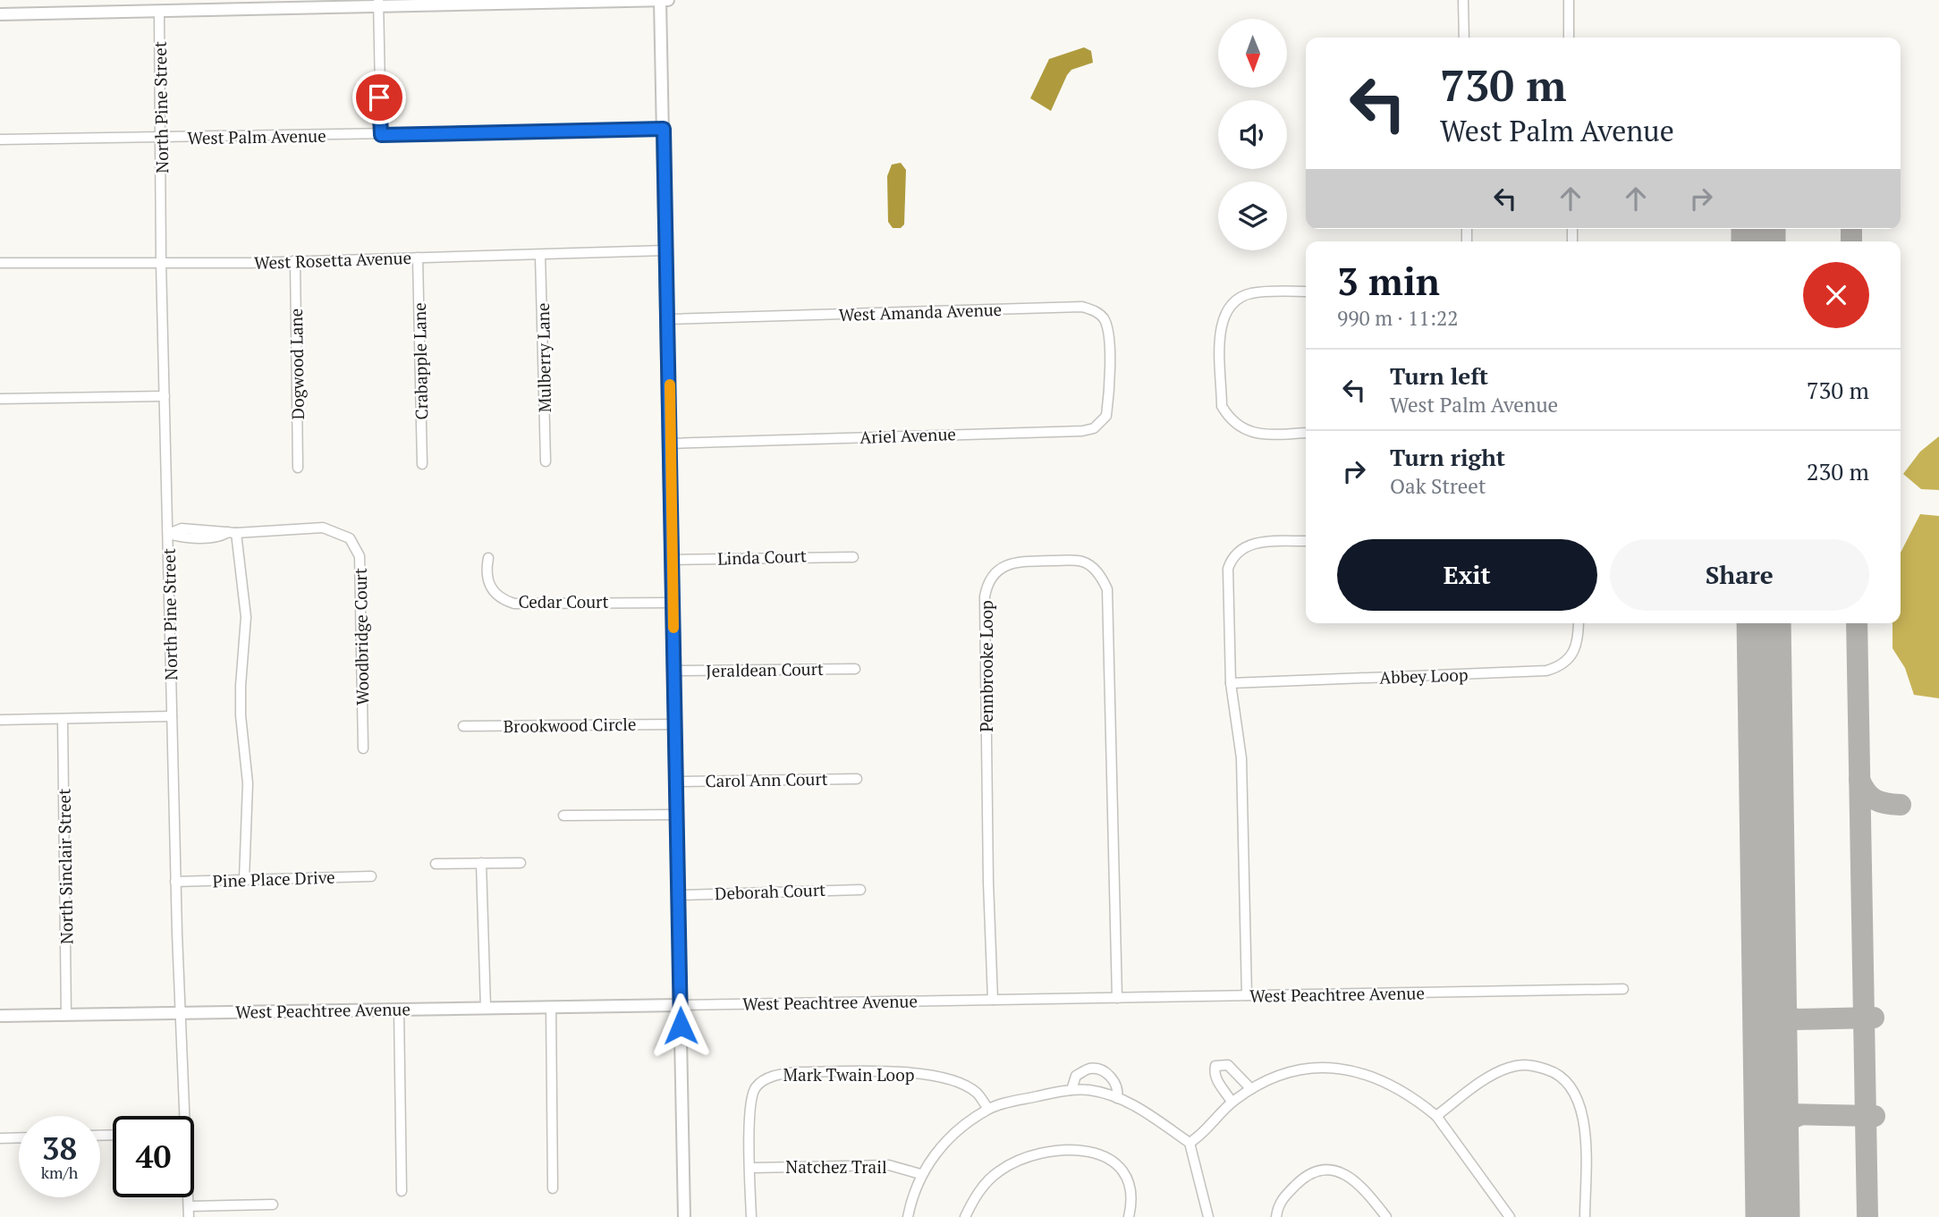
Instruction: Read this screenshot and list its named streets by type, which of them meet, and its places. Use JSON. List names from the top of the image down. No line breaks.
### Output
{"streets":{"street":["North Pine Street","West Palm Avenue","West Rosetta Avenue","West Amanda Avenue","Mulberry Lane","Crabapple Lane","Dogwood Lane","Ariel Avenue","Linda Court","Cedar Court","Woodbridge Court","Pennbrooke Loop","Jeraldean Court","Abbey Loop","Brookwood Circle","Carol Ann Court","North Sinclair Street","Pine Place Drive","Deborah Court","West Peachtree Avenue","Mark Twain Loop","Natchez Trail"]},"crossings":[["North Pine Street","West Palm Avenue"],["North Pine Street","West Rosetta Avenue"],["North Pine Street","Woodbridge Court"],["North Pine Street","Pine Place Drive"],["North Pine Street","West Peachtree Avenue"],["West Rosetta Avenue","Mulberry Lane"],["West Rosetta Avenue","Crabapple Lane"],["West Rosetta Avenue","Dogwood Lane"],["West Amanda Avenue","Ariel Avenue"],["Pennbrooke Loop","West Peachtree Avenue"],["North Sinclair Street","West Peachtree Avenue"],["Mark Twain Loop","Natchez Trail"]],"north":"bottom","page":{"turn":["730 m","West Palm Avenue"],"heading":["3 min","990 m · 11:22"],"list":[{"name":"Turn left","note":"West Palm Avenue","value":"730 m"},{"name":"Turn right","note":"Oak Street","value":"230 m"}],"buttons":["Exit","Share"],"speed":"38 km/h","limit":"40"}}
